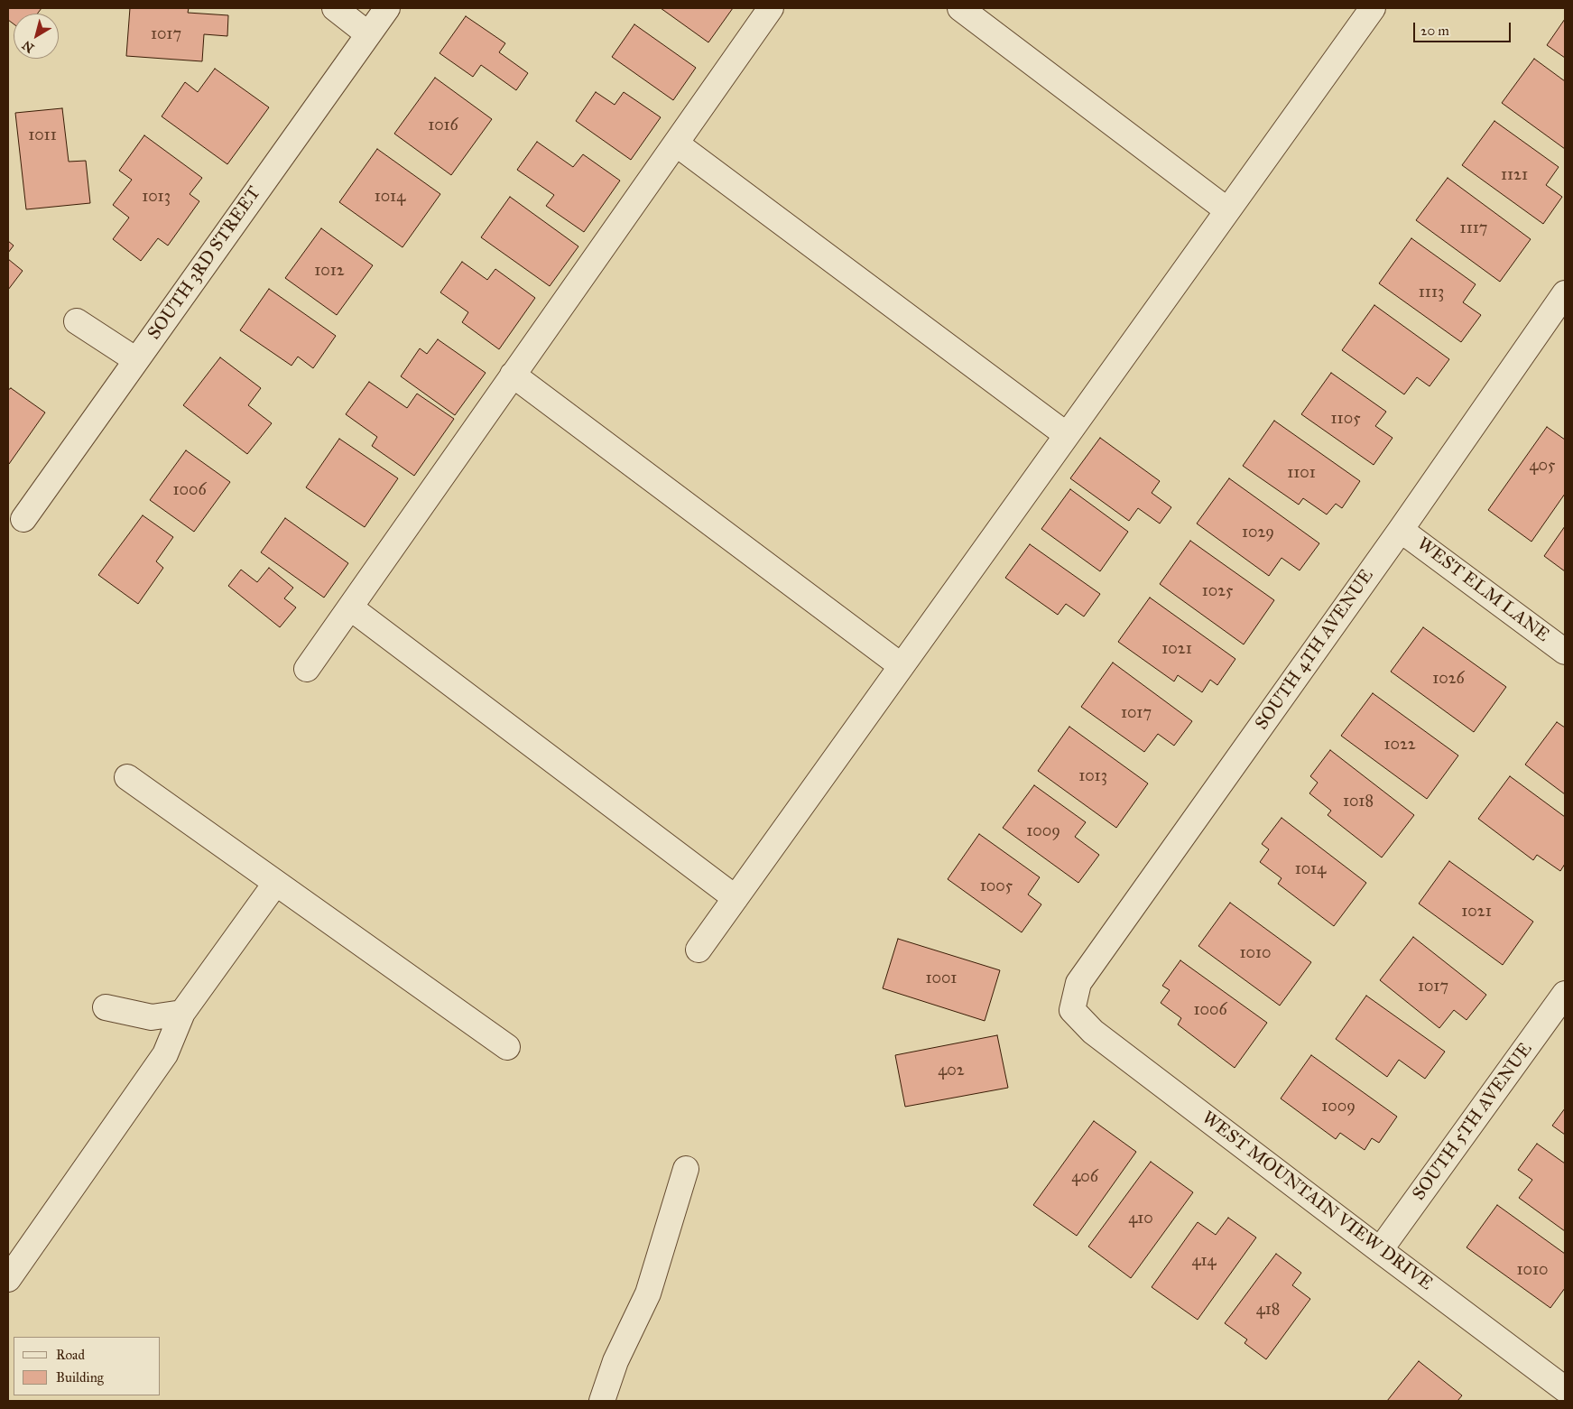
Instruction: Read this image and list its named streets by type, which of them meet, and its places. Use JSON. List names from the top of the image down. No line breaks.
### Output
{"streets":{"street":["SOUTH 3RD STREET","WEST ELM LANE","SOUTH 4TH AVENUE","SOUTH 5TH AVENUE","WEST MOUNTAIN VIEW DRIVE"]},"crossings":[["WEST ELM LANE","SOUTH 4TH AVENUE"],["SOUTH 4TH AVENUE","WEST MOUNTAIN VIEW DRIVE"],["SOUTH 5TH AVENUE","WEST MOUNTAIN VIEW DRIVE"]],"house_numbers":["1017","1016","1011","1121","1013","1014","1117","1012","1113","1105","405","1101","1006","1029","1025","1021","1026","1017","1022","1013","1018","1009","1014","1005","1021","1010","1001","1017","1006","402","1009","406","410","414","1010","418"],"legend":["Road","Building"],"scale_bar":"20 m","north":"bottom left"}
